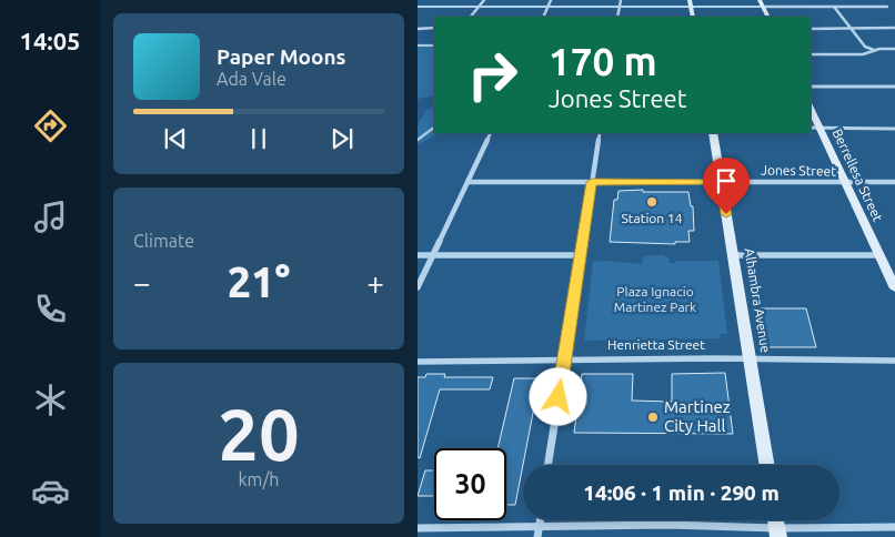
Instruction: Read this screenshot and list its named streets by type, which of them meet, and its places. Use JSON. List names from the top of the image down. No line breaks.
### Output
{"streets":{"main road":["Berrellesa Street","Alhambra Avenue"],"street":["Jones Street","Henrietta Street"]},"crossings":[["Jones Street","Berrellesa Street"],["Jones Street","Alhambra Avenue"],["Alhambra Avenue","Henrietta Street"]],"parks":["Plaza Ignacio Martinez Park"],"places":["Station 14","Martinez City Hall"],"page":{"tabs":"14:05","turn":["170 m","Jones Street"],"song":["Paper Moons","Ada Vale"],"tile":["Climate",["20","km/h"]],"heat":["−","21°","+"],"limit":"30","trip":"14:06 · 1 min · 290 m"}}
